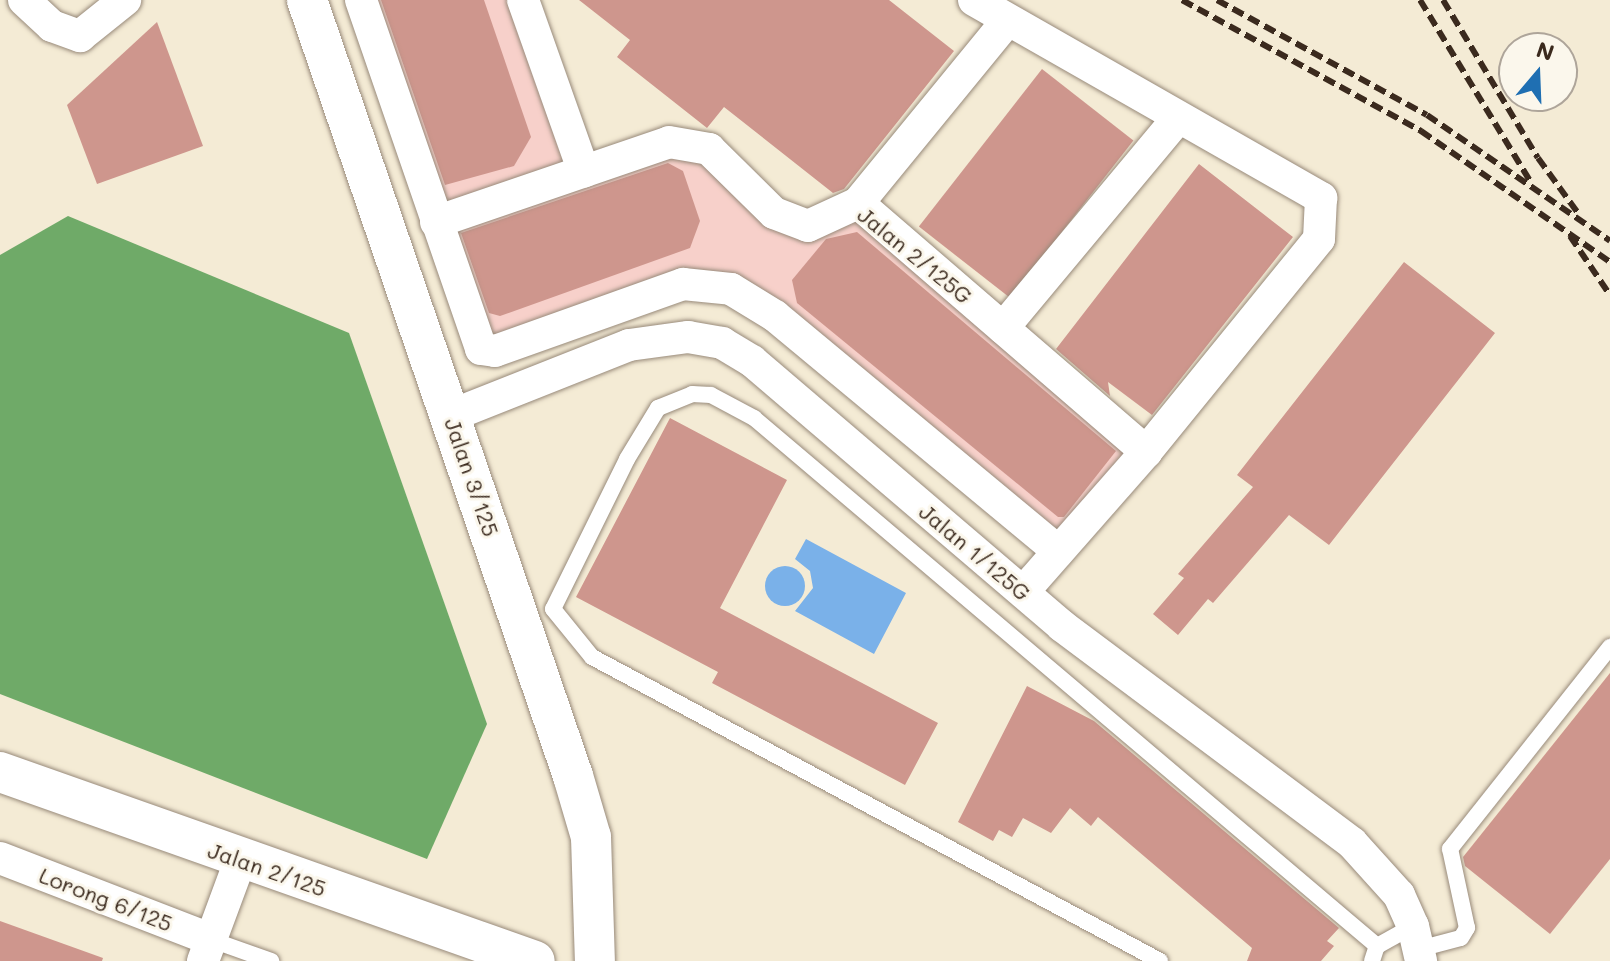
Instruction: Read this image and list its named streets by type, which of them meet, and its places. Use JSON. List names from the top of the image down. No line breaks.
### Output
{"streets":{"street":["Jalan 2/125G","Jalan 3/125","Jalan 1/125G","Jalan 2/125","Lorong 6/125"]},"crossings":[["Jalan 3/125","Jalan 1/125G"]],"north":"top"}
